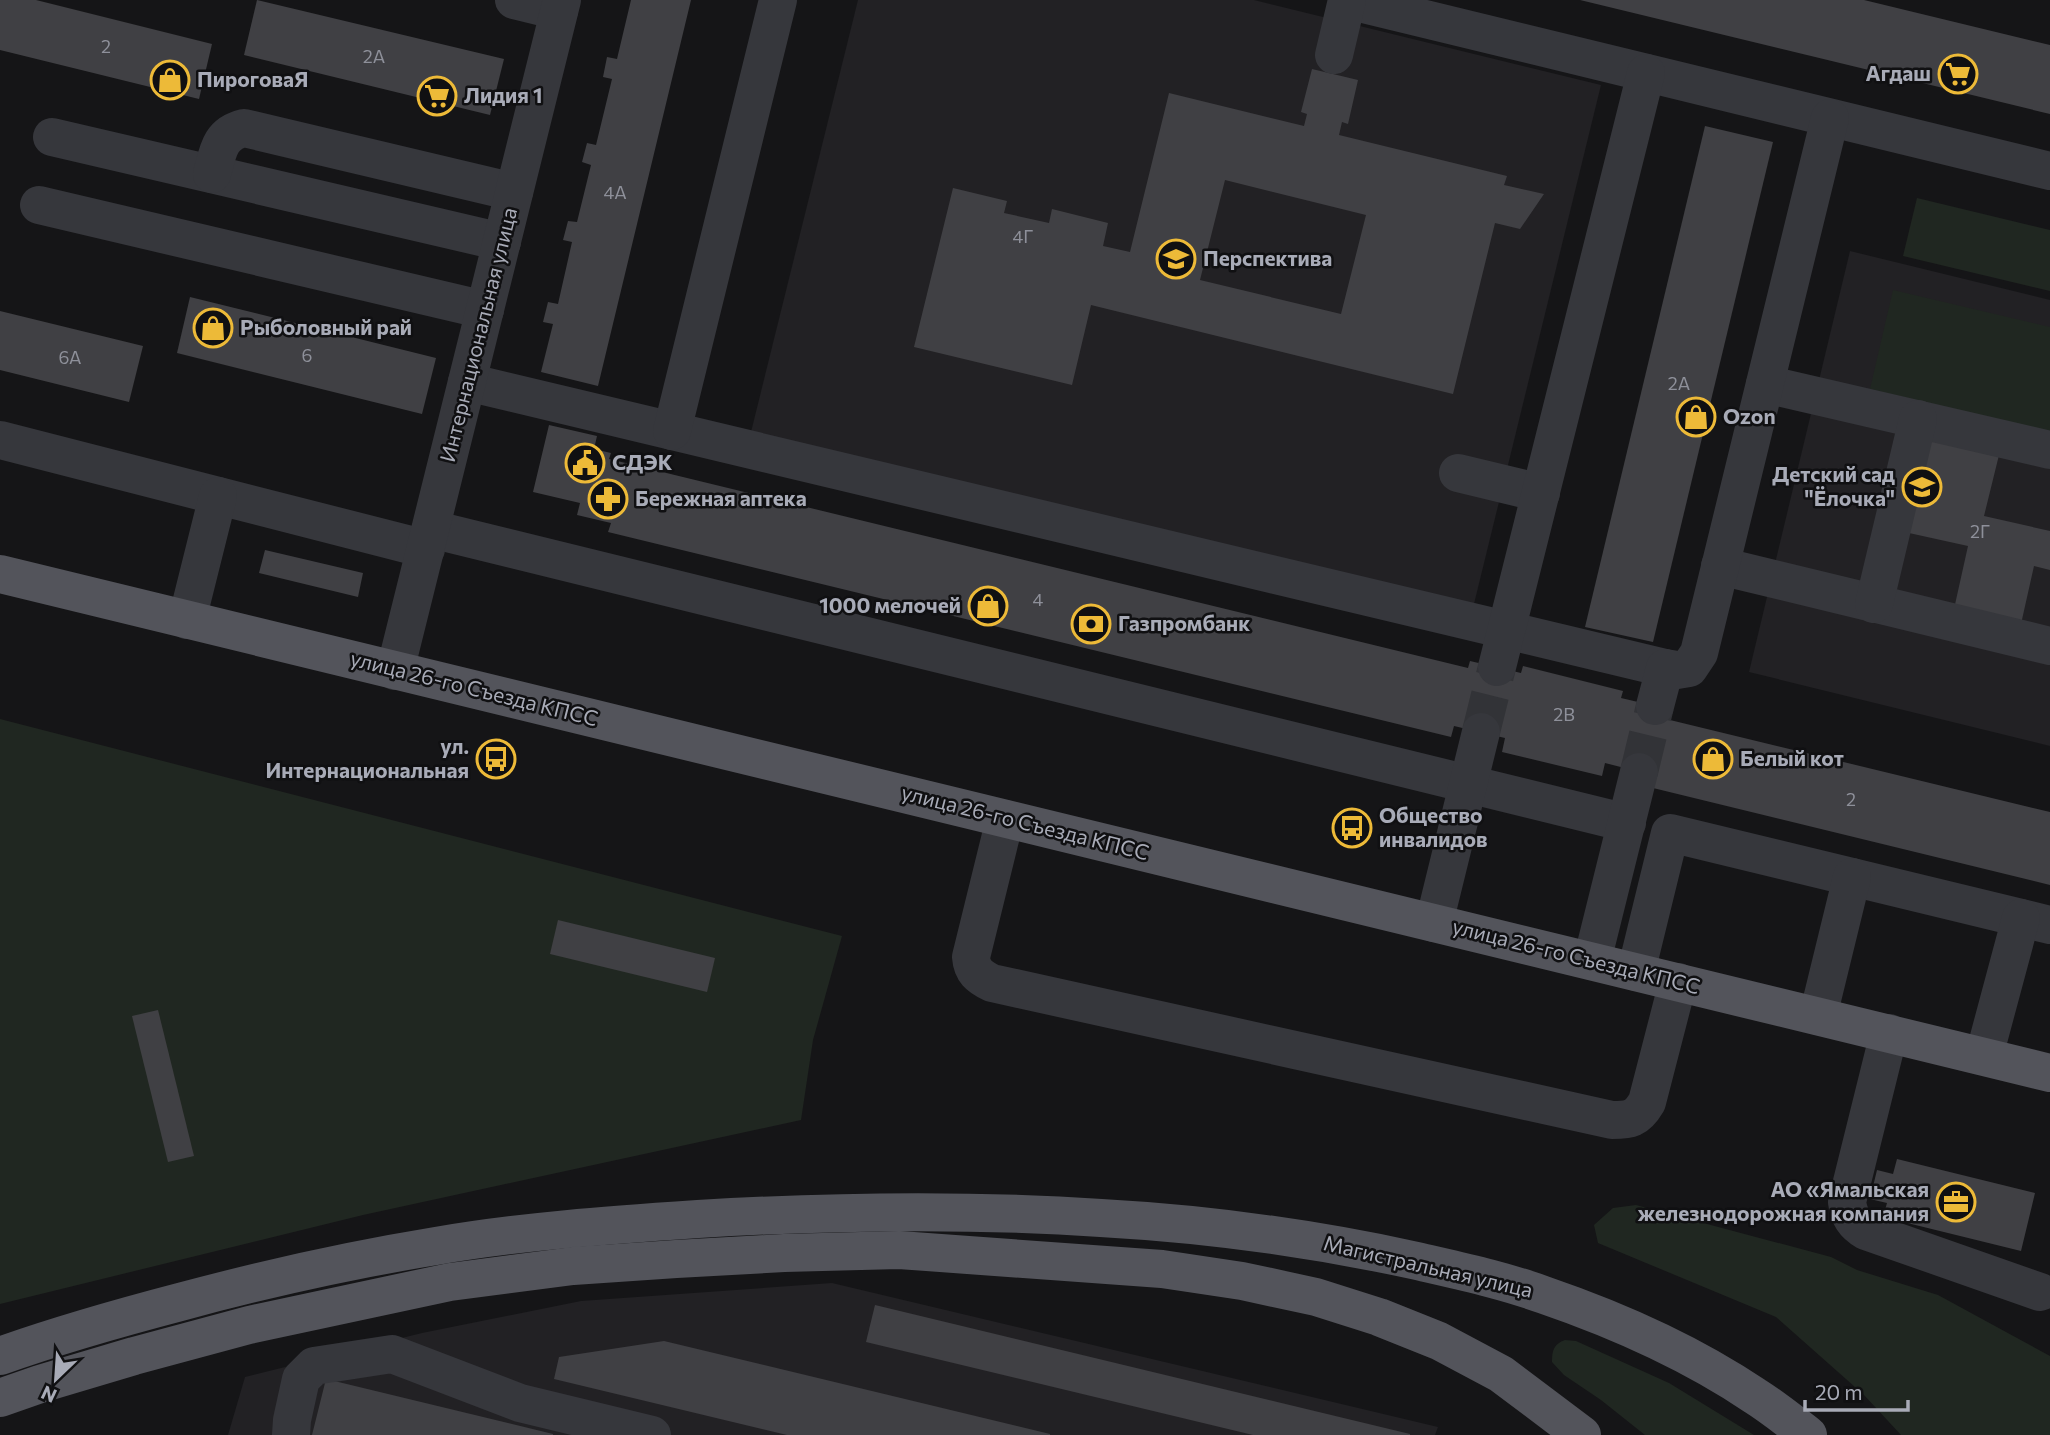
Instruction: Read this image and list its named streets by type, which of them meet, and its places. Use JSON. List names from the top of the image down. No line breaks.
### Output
{"streets":{"main road":["улица 26-го Съезда КПСС","Магистральная улица"],"street":["Интернациональная улица"]},"crossings":[["Интернациональная улица","улица 26-го Съезда КПСС"]],"places":{"supermarket":["Агдаш","Лидия 1"],"shop":["ПироговаЯ","Рыболовный рай","Ozon","1000 мелочей","Белый кот"],"school or university":["Перспектива","Детский сад \"Ёлочка\""],"public building":["СДЭК"],"pharmacy":["Бережная аптека"],"bank":["Газпромбанк"],"bus stop":["ул. Интернациональная","Общество инвалидов"],"office":["АО «Ямальская железнодорожная компания"]},"house_numbers":["2","2А","4А","4Г","6","6А","2А","2Г","4","2В","2"],"scale_bar":"20 m","north":"bottom left"}
